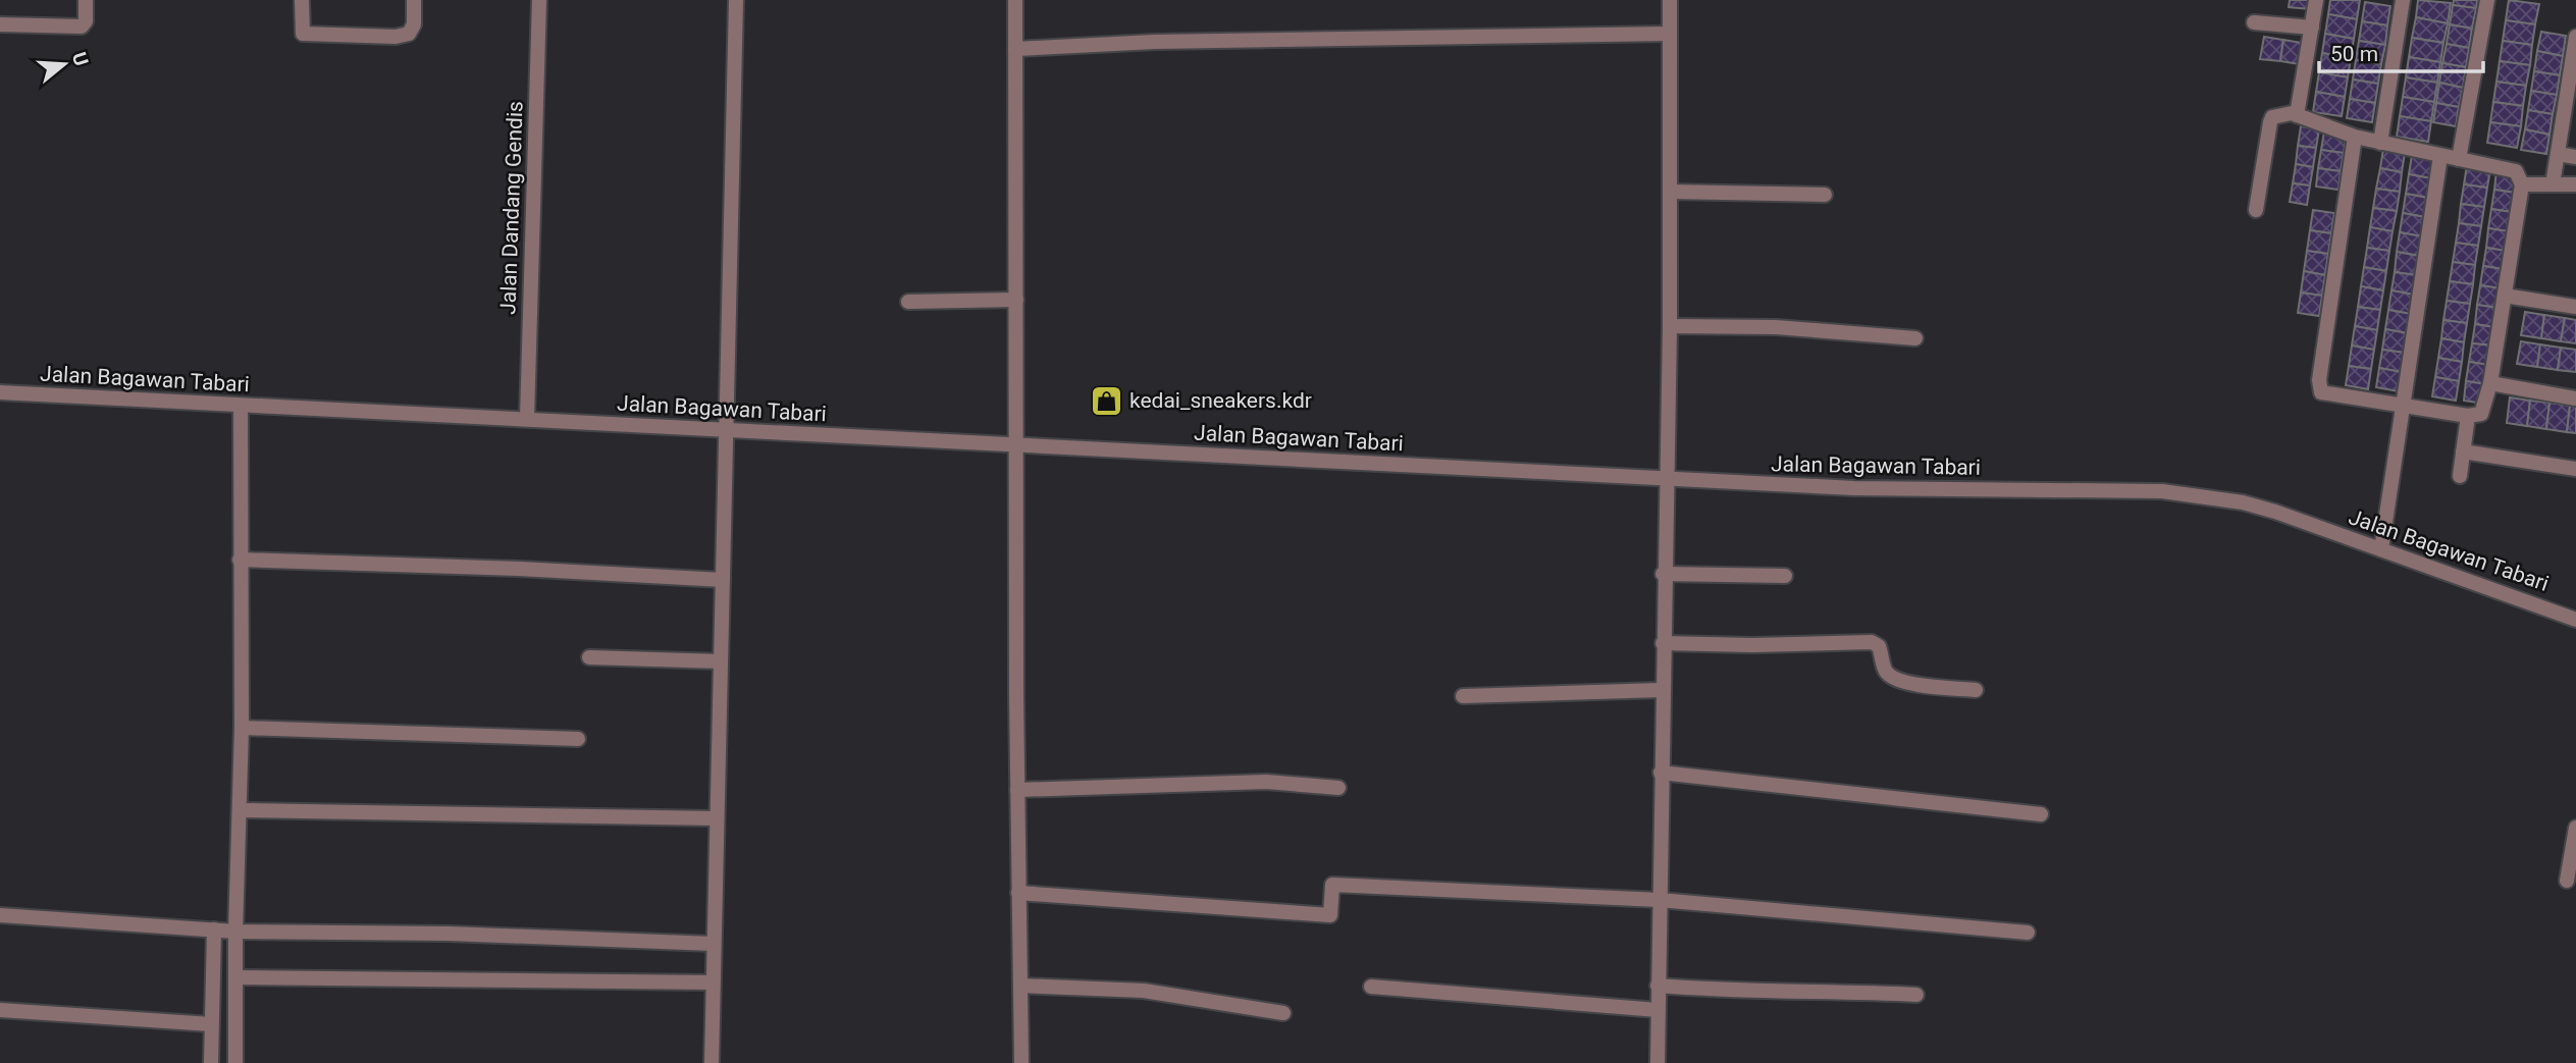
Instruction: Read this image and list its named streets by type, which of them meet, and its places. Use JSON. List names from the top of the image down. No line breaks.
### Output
{"streets":{"street":["Jalan Dandang Gendis","Jalan Bagawan Tabari"]},"crossings":[["Jalan Dandang Gendis","Jalan Bagawan Tabari"]],"places":{"shop":["kedai_sneakers.kdr"]},"scale_bar":"50 m","north":"right"}
